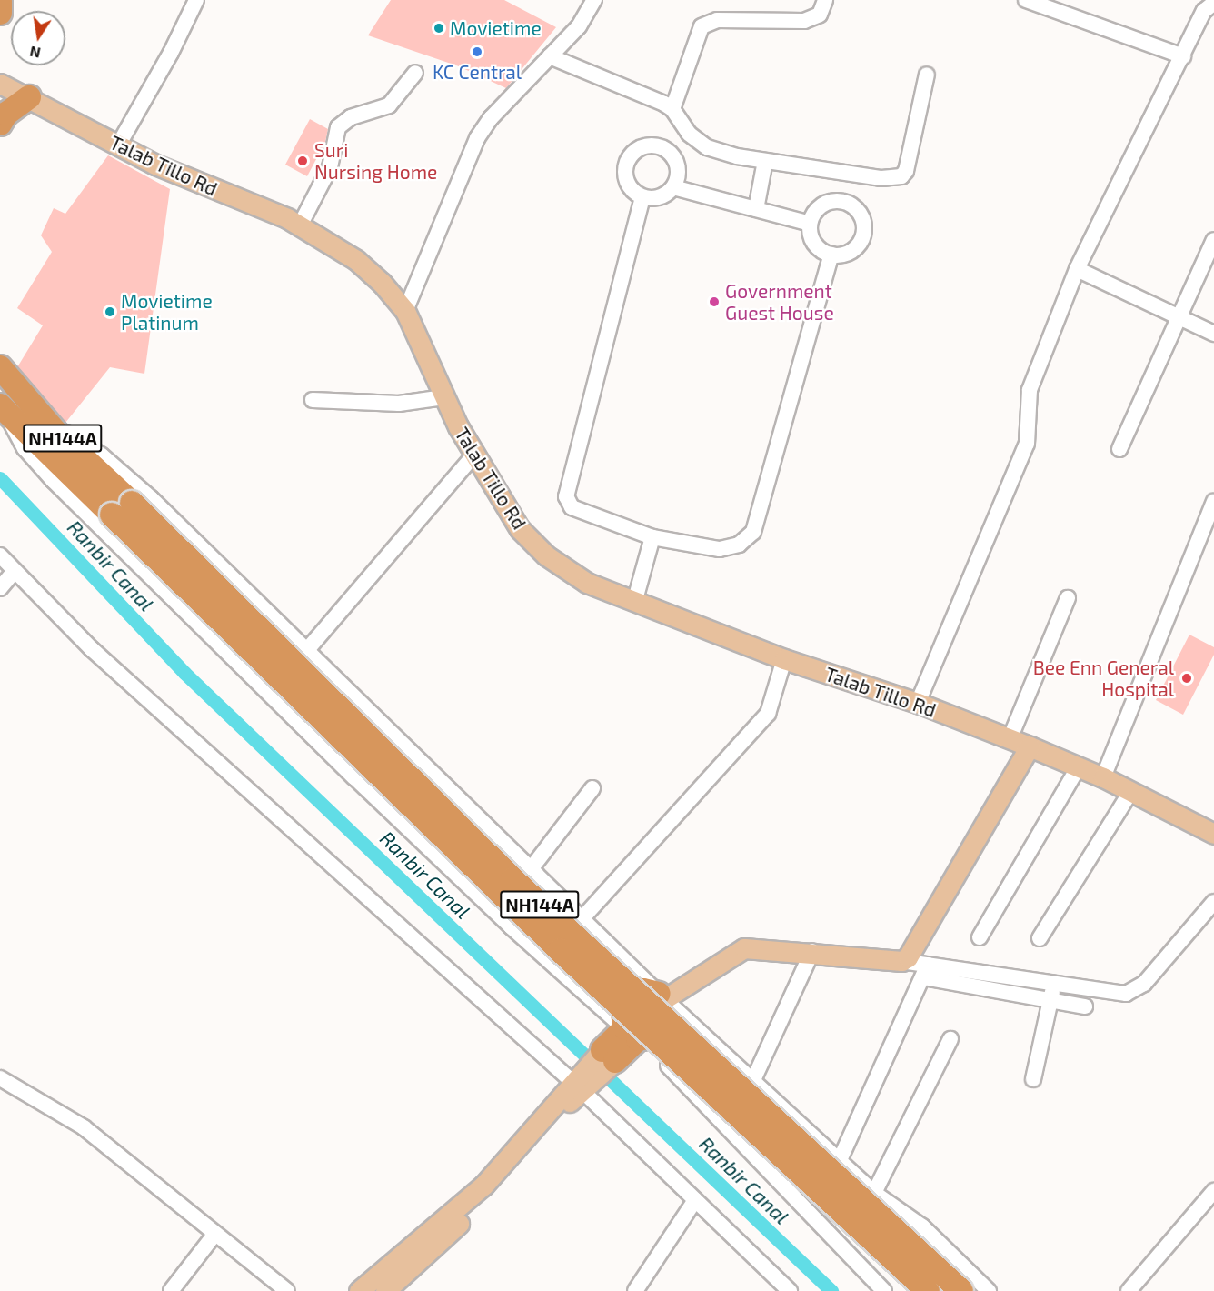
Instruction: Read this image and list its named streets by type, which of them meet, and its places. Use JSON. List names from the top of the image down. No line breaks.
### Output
{"streets":{"highway":["NH144A"],"main road":["Talab Tillo Rd"]},"water":["Ranbir Canal"],"places":["Movietime","KC Central","Suri Nursing Home","Government Guest House","Movietime Platinum","Bee Enn General Hospital"],"north":"bottom"}
